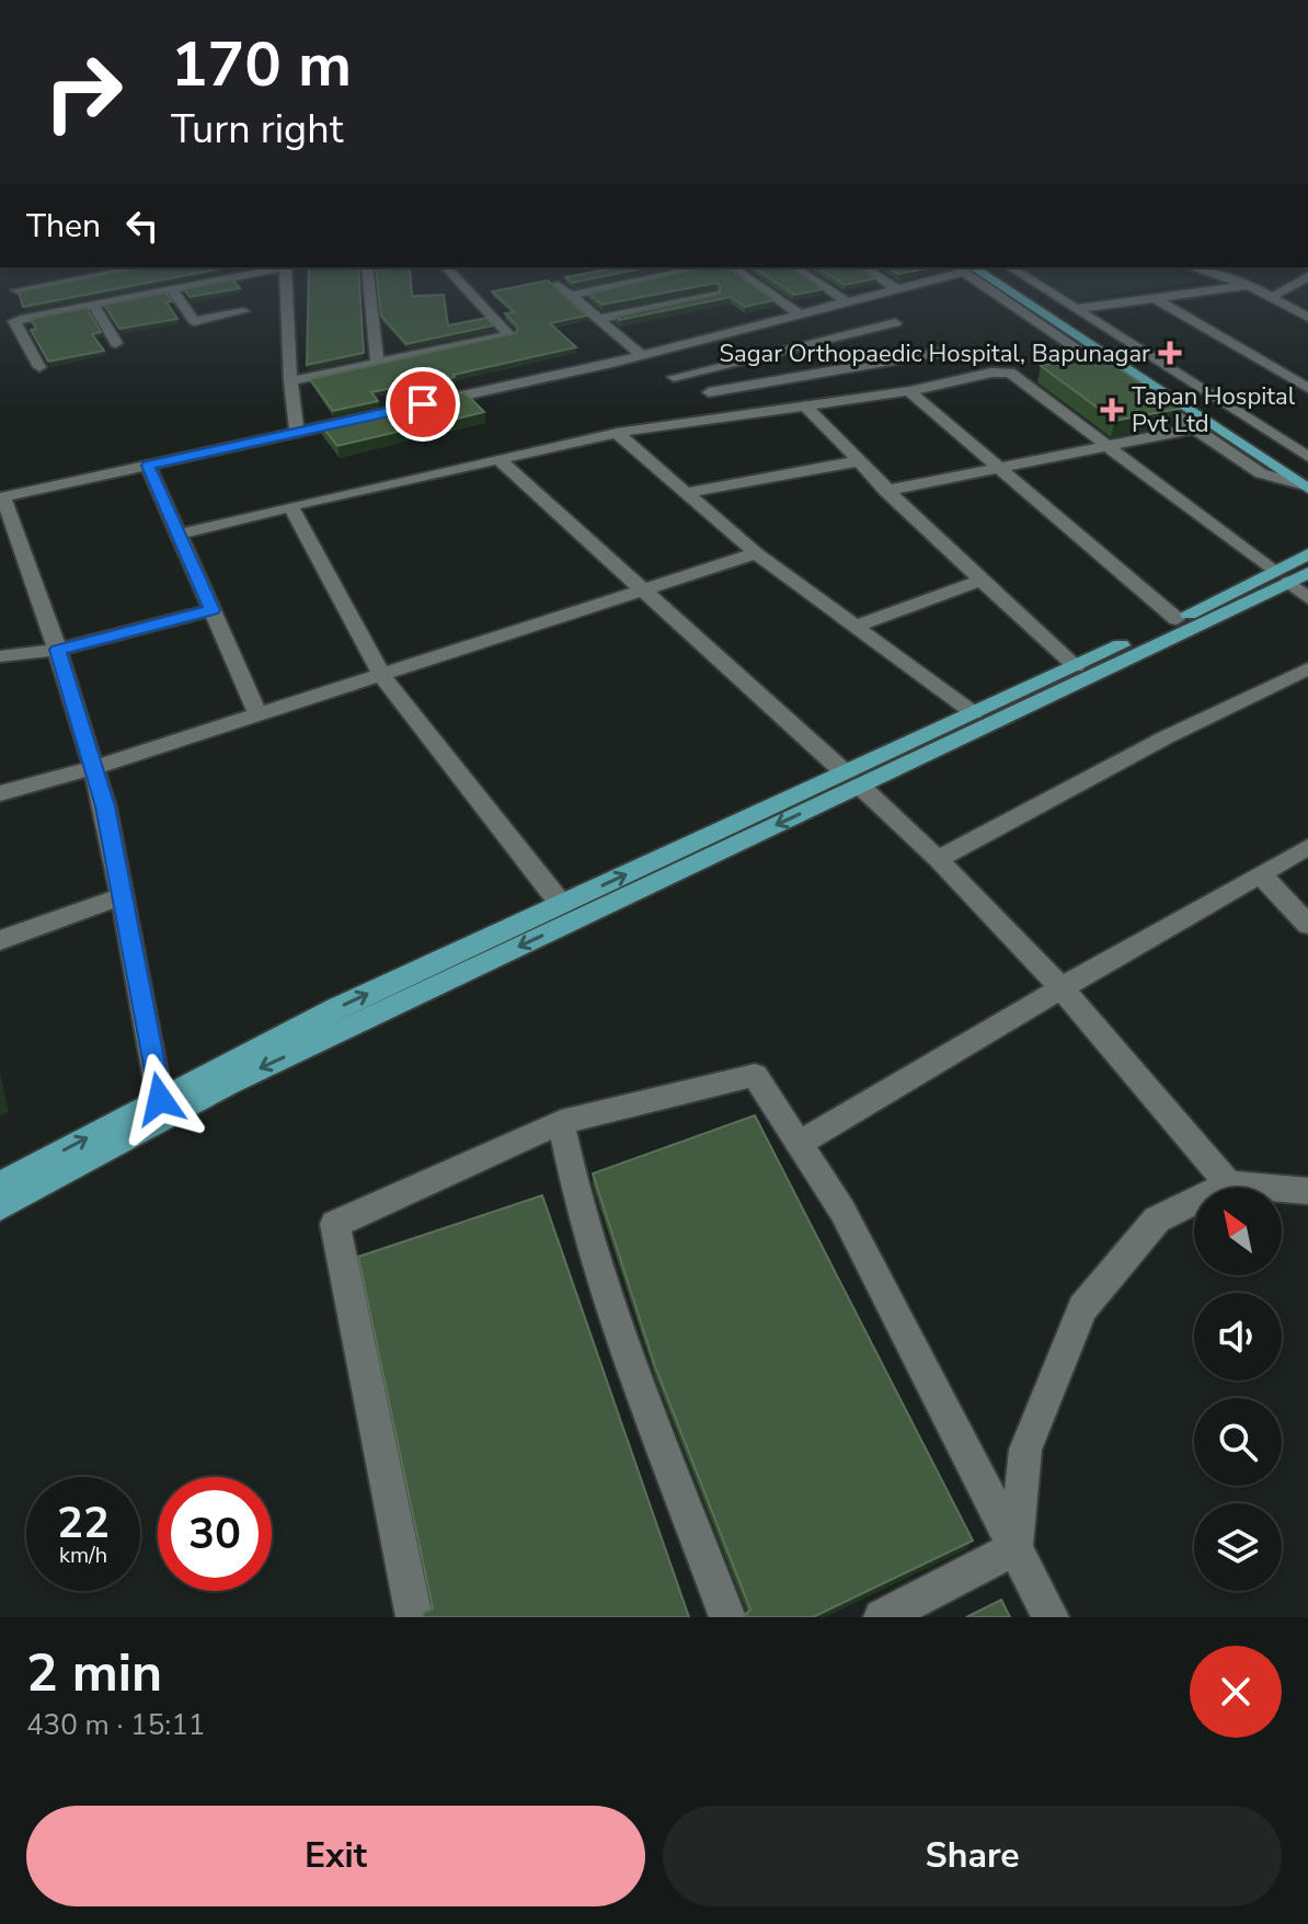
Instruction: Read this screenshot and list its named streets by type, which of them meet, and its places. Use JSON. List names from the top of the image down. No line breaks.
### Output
{"places":{"health":["Sagar Orthopaedic Hospital, Bapunagar","Tapan Hospital Pvt Ltd"]},"north":"top left","page":{"turn":["170 m","Turn right"],"then":"Then","speed":"22 km/h","limit":"30","heading":["2 min","430 m · 15:11"],"buttons":["Exit","Share"]}}
